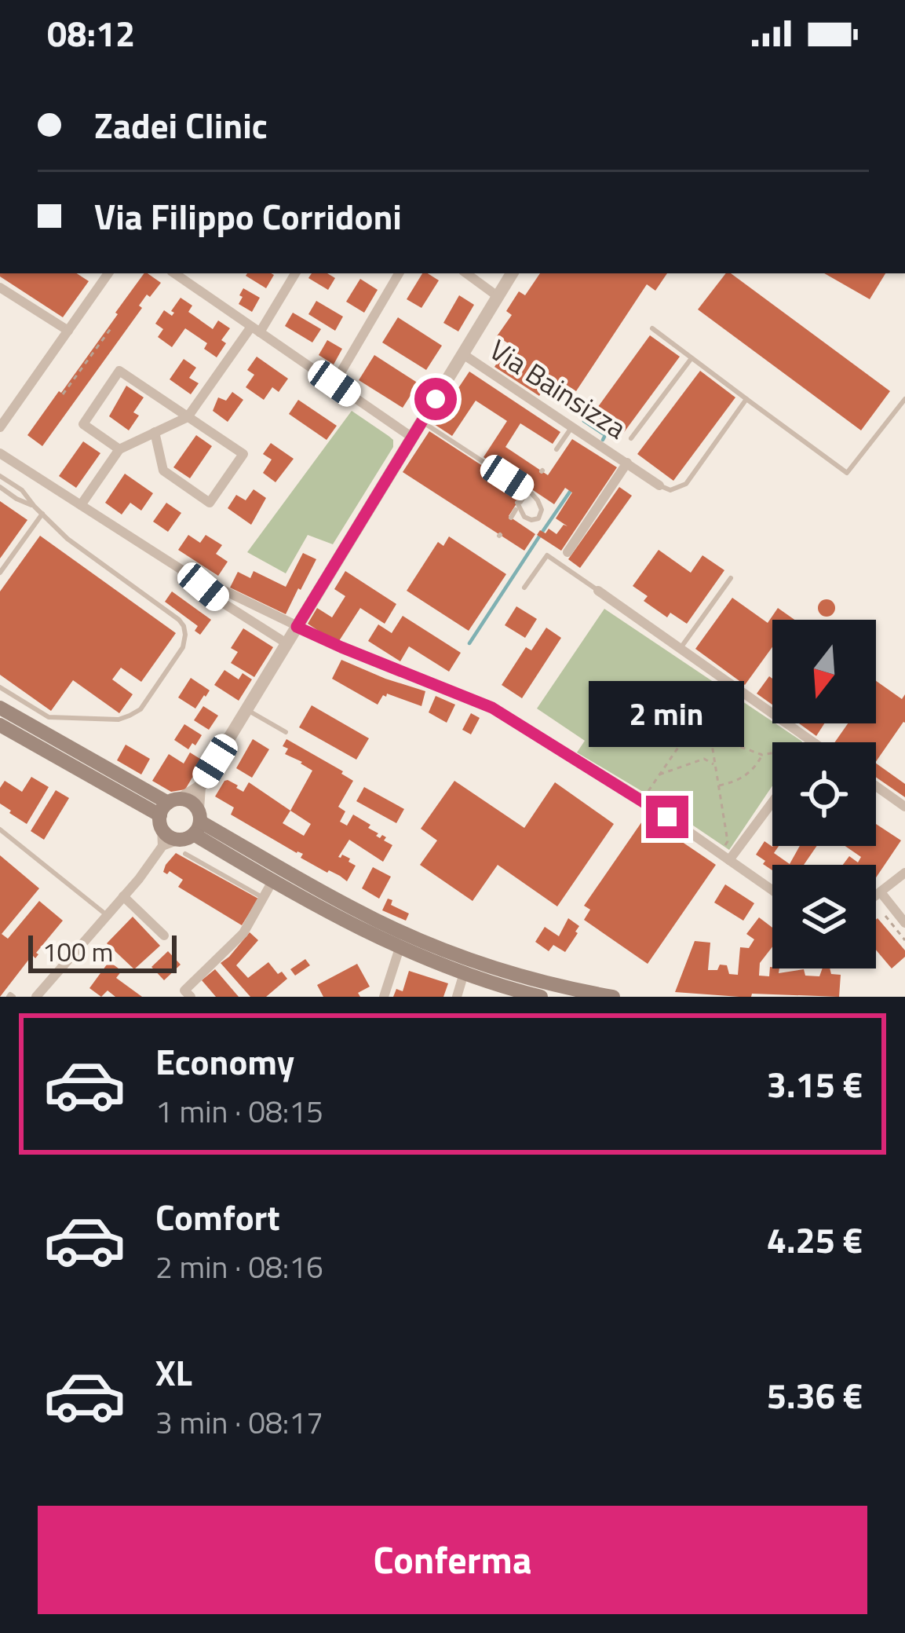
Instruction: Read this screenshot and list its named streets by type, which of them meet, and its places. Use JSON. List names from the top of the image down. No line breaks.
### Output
{"streets":{"street":["Via Bainsizza"]},"scale_bar":"100 m","north":"bottom","page":{"status":"08:12","banner":["Zadei Clinic","Via Filippo Corridoni"],"bubble":"2 min","scale":"100 m","list":[{"name":"Economy","note":"1 min · 08:15","value":"3.15 €"},{"name":"Comfort","note":"2 min · 08:16","value":"4.25 €"},{"name":"XL","note":"3 min · 08:17","value":"5.36 €"}],"buttons":"Conferma"}}
